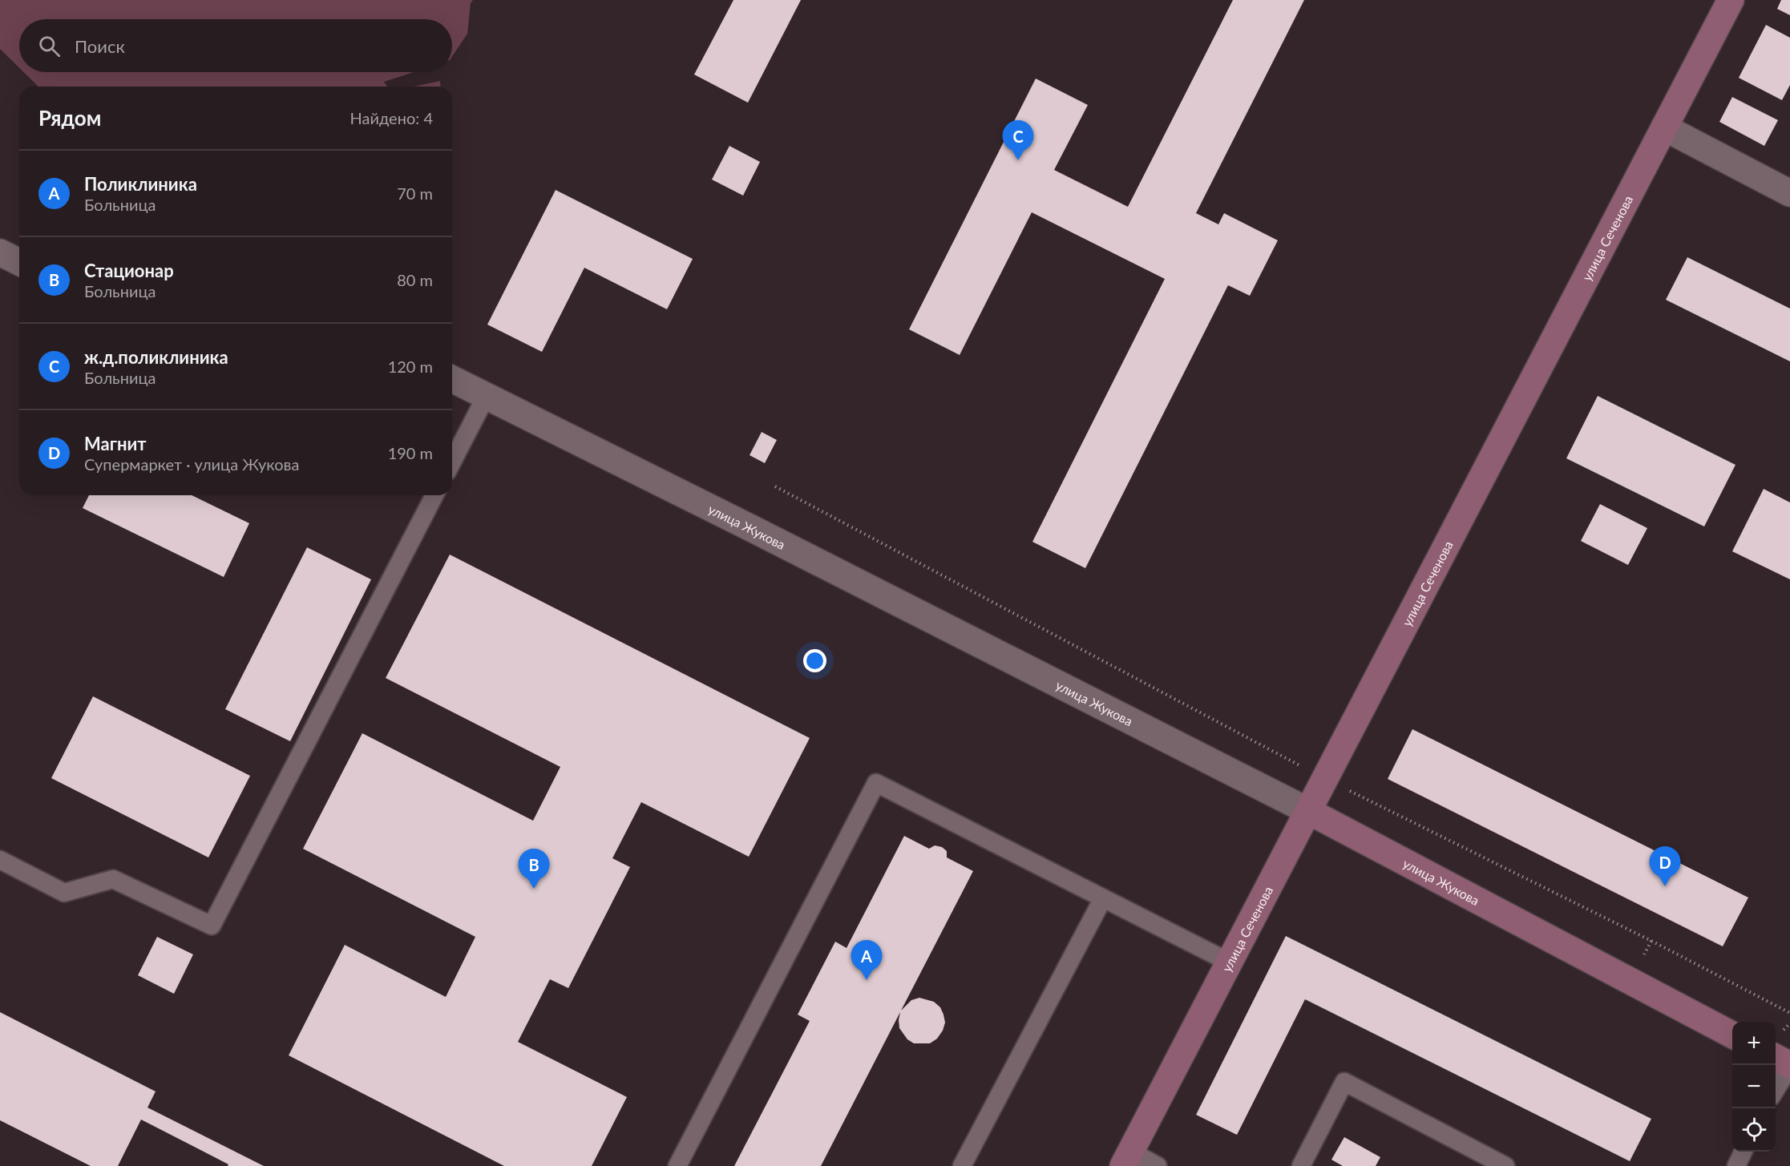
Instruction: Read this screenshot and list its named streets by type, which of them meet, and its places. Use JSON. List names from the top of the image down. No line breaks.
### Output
{"streets":{"main road":["улица Сеченова","улица Жукова"]},"crossings":[["улица Сеченова","улица Жукова"]],"page":{"search":"Поиск","heading":["Рядом","Найдено: 4"],"pins":["C","D","B","A"],"list":[{"mark":"A","name":"Поликлиника","note":"Больница","value":"70 m"},{"mark":"B","name":"Стационар","note":"Больница","value":"80 m"},{"mark":"C","name":"ж.д.поликлиника","note":"Больница","value":"120 m"},{"mark":"D","name":"Магнит","note":"Супермаркет · улица Жукова","value":"190 m"}],"map_buttons":["+","−"]}}
